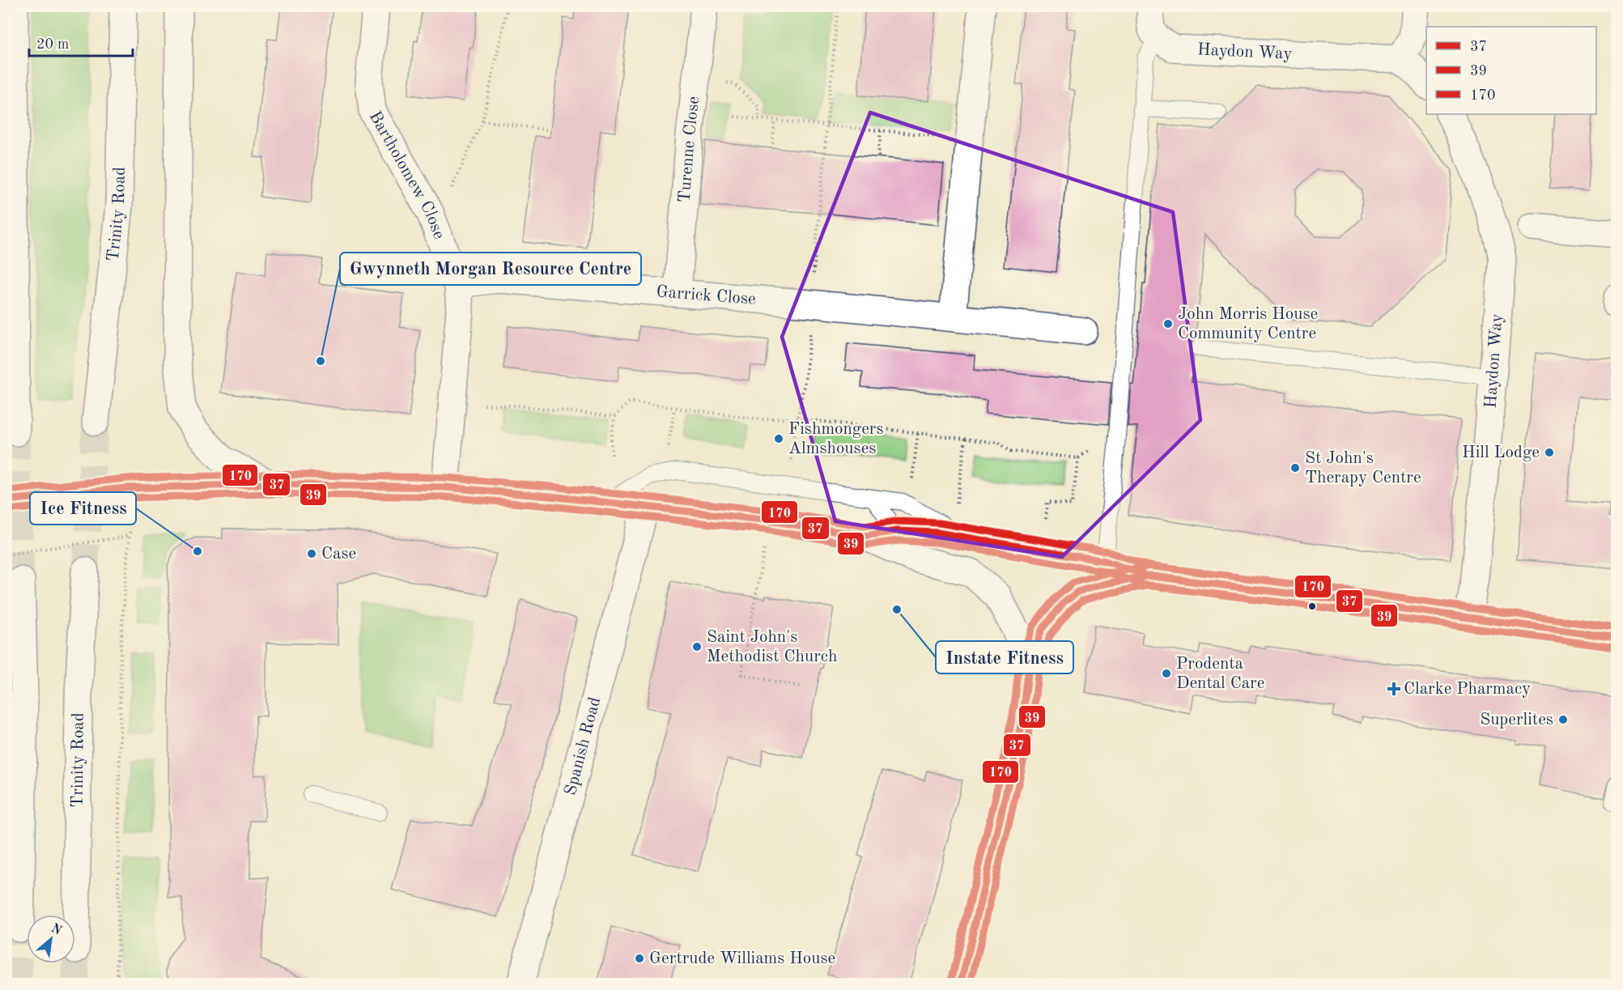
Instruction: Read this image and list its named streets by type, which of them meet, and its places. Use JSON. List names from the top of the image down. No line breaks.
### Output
{"streets":{"main road":["Haydon Way","Turenne Close","Bartholomew Close","Trinity Road","Garrick Close","Spanish Road"]},"crossings":[["Turenne Close","Garrick Close"],["Bartholomew Close","Garrick Close"]],"places":{"other":["John Morris House Community Centre","Gwynneth Morgan Resource Centre","Fishmongers Almshouses","Hill Lodge","St John's Therapy Centre","Ice Fitness","Case","Instate Fitness","Saint John's Methodist Church","Prodenta Dental Care","Superlites","Gertrude Williams House"],"health":["Clarke Pharmacy"]},"lines":["transit line 170","transit line 37","transit line 39"],"legend":["37","39","170"],"scale_bar":"20 m","north":"top right"}
